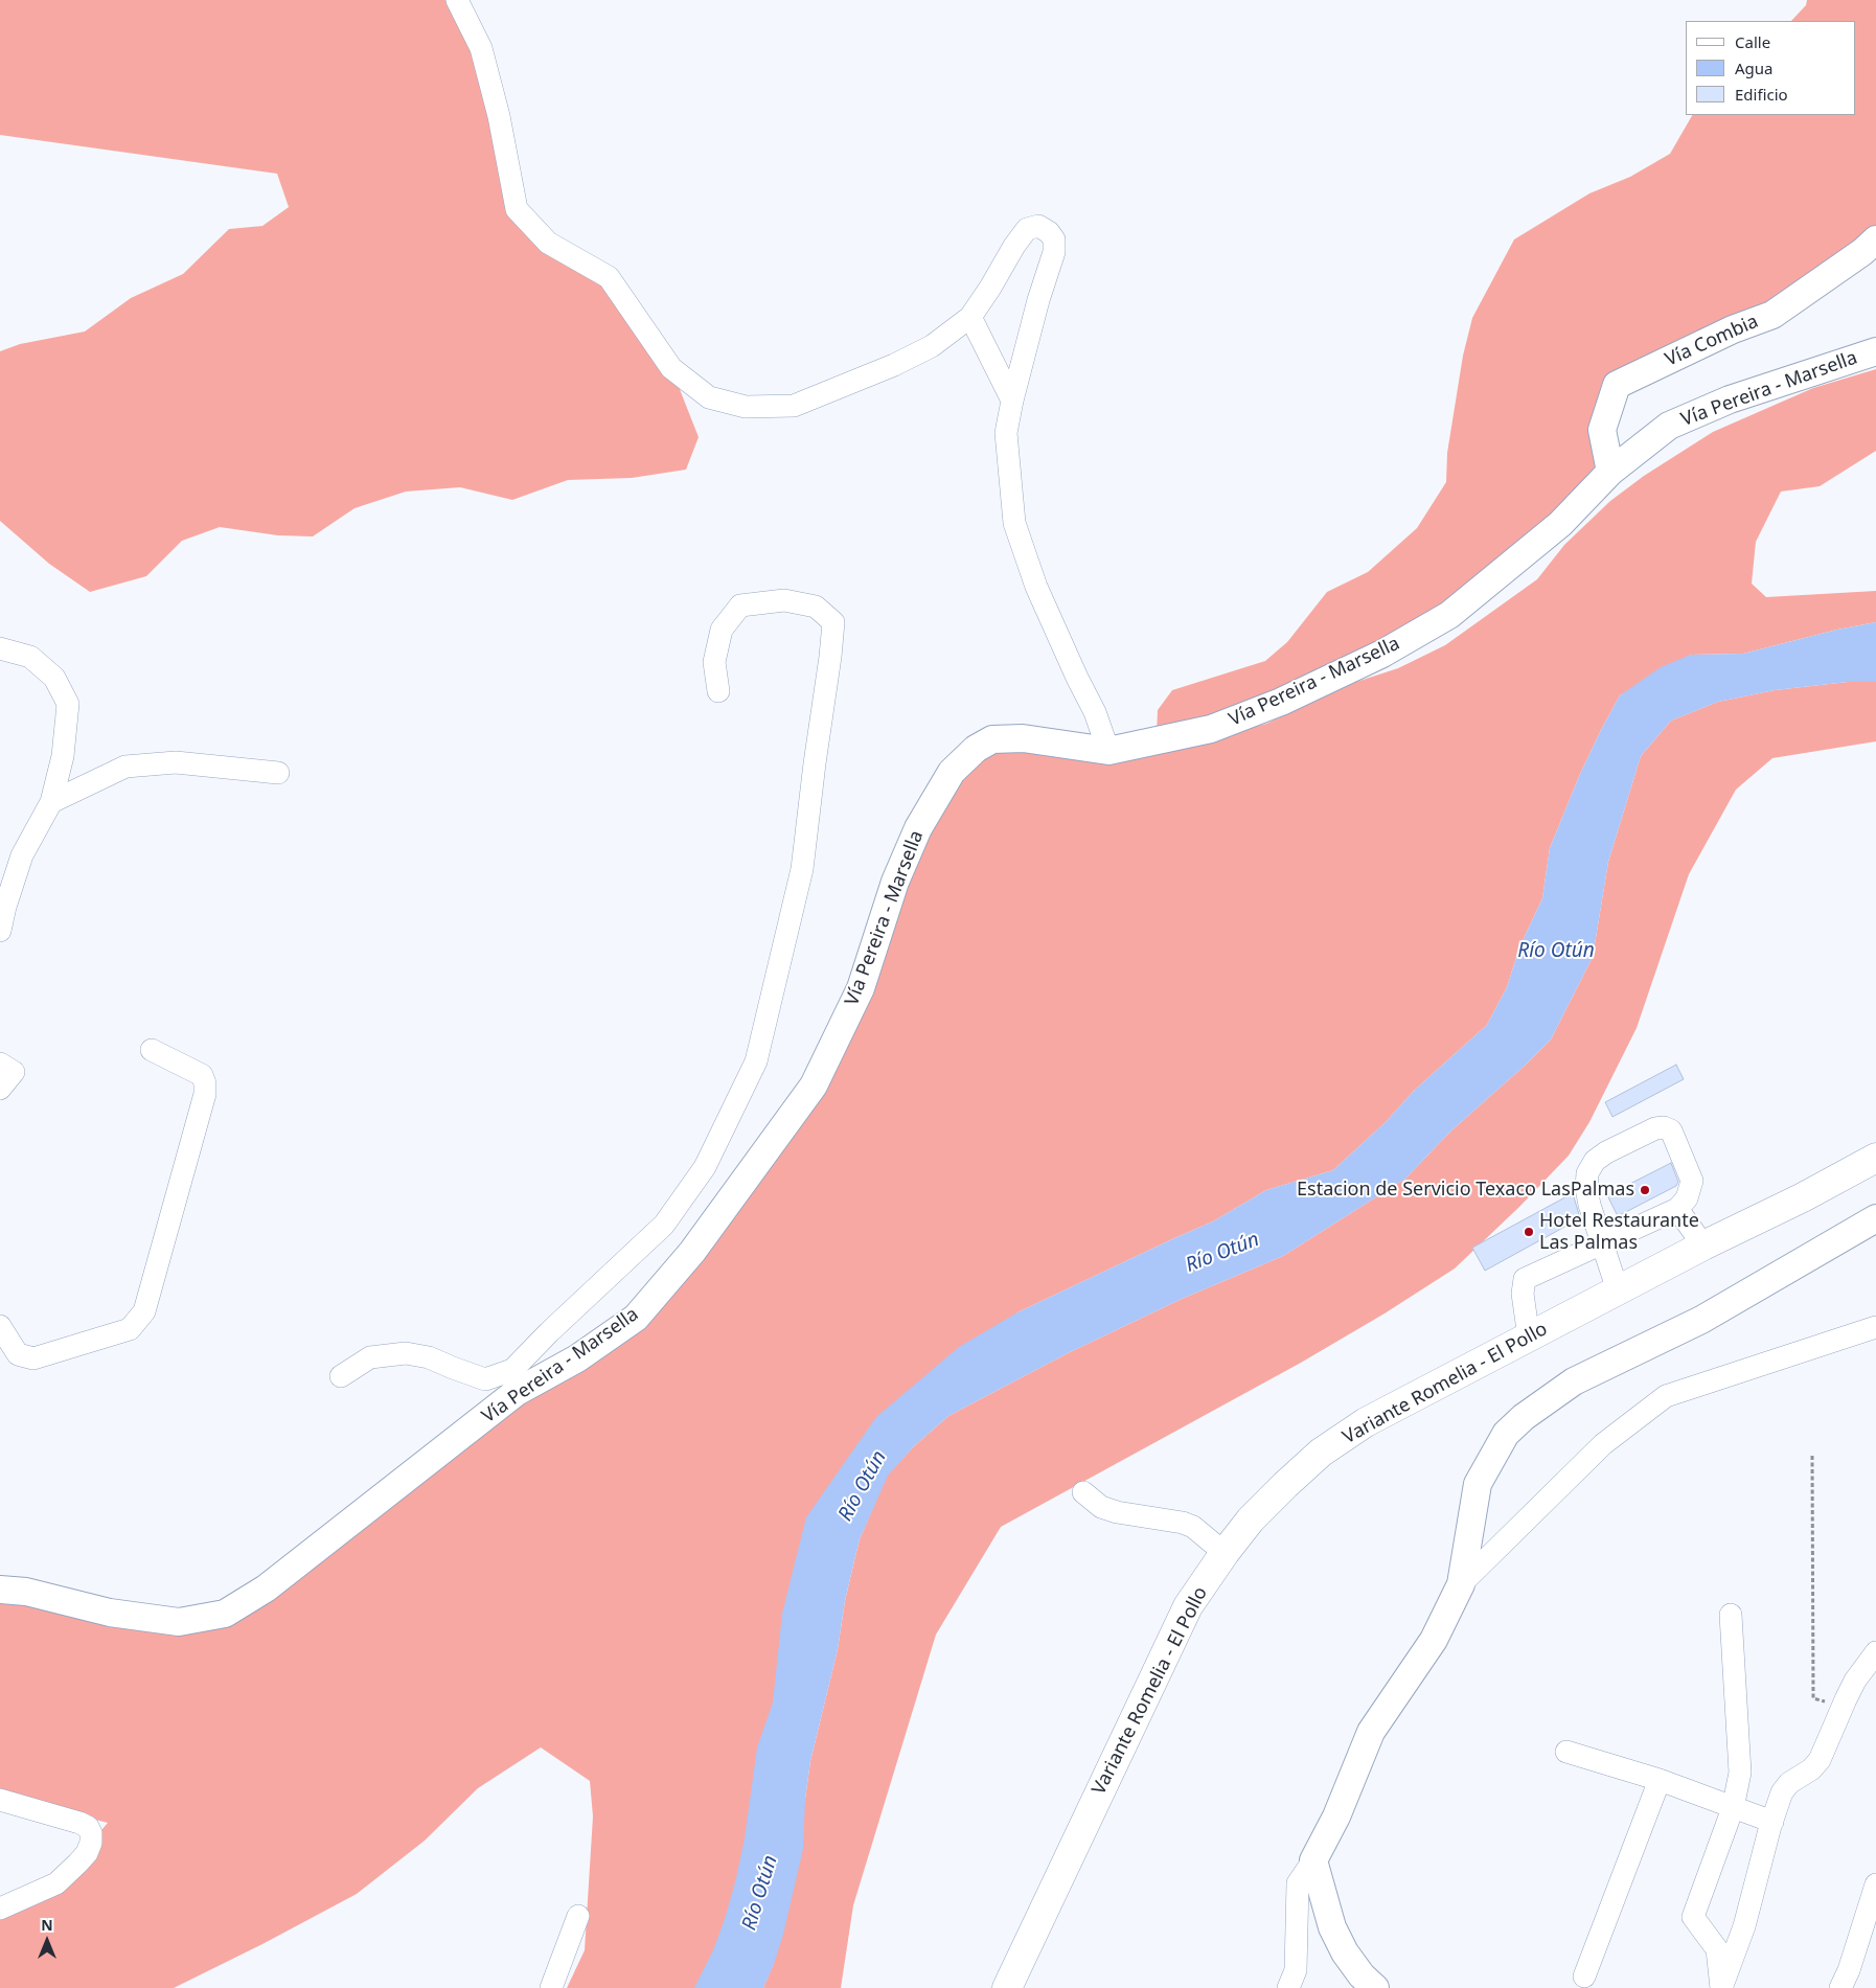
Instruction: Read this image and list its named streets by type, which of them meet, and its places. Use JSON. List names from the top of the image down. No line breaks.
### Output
{"streets":{"highway":["Variante Romelia - El Pollo"],"main road":["Vía Combia","Vía Pereira - Marsella"]},"crossings":[["Vía Combia","Vía Pereira - Marsella"]],"water":["Río Otún"],"places":["Estacion de Servicio Texaco LasPalmas","Hotel Restaurante Las Palmas"],"legend":["Calle","Agua","Edificio"],"north":"top"}
